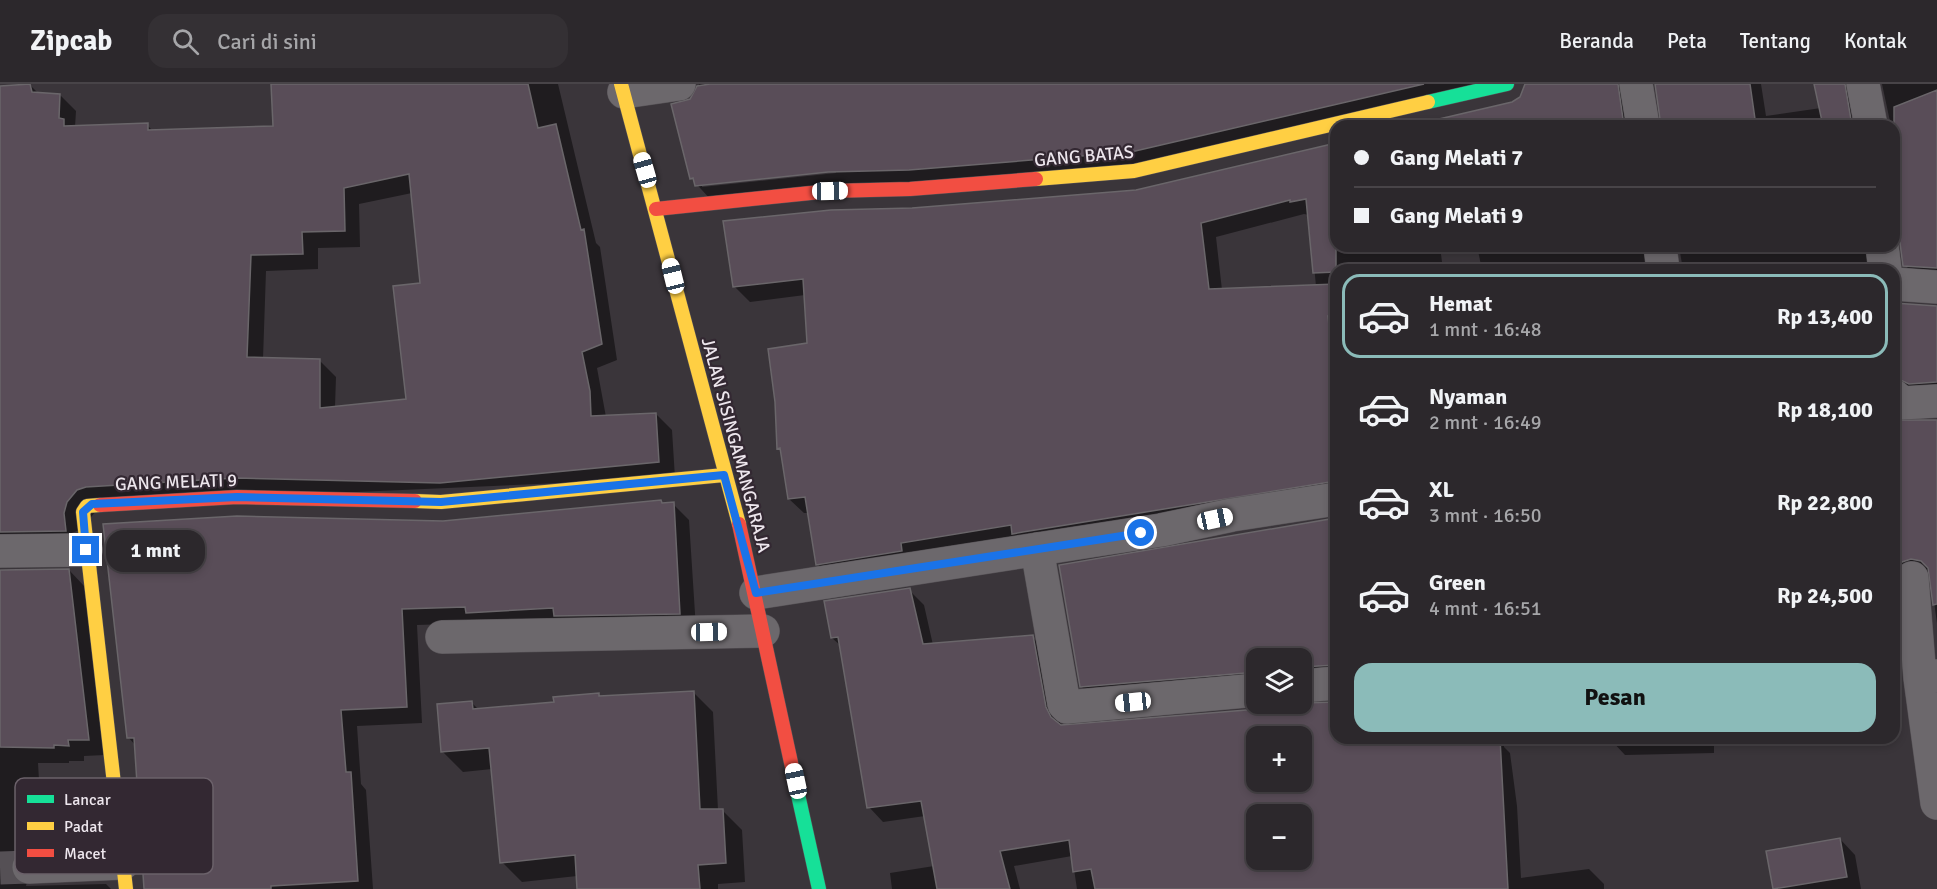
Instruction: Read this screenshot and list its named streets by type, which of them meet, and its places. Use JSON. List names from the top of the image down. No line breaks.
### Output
{"streets":{"main road":["GANG BATAS","JALAN SISINGAMANGARAJA","GANG MELATI 9"]},"crossings":[["GANG BATAS","JALAN SISINGAMANGARAJA"],["JALAN SISINGAMANGARAJA","GANG MELATI 9"]],"legend":["Lancar","Padat","Macet"],"page":{"header":"Zipcab","search":"Cari di sini","nav":["Beranda","Peta","Tentang","Kontak"],"banner":["Gang Melati 7","Gang Melati 9"],"list":[{"name":"Hemat","note":"1 mnt · 16:48","value":"Rp 13,400"},{"name":"Nyaman","note":"2 mnt · 16:49","value":"Rp 18,100"},{"name":"XL","note":"3 mnt · 16:50","value":"Rp 22,800"},{"name":"Green","note":"4 mnt · 16:51","value":"Rp 24,500"}],"bubble":"1 mnt","map_buttons":["+","−"],"buttons":"Pesan"}}
